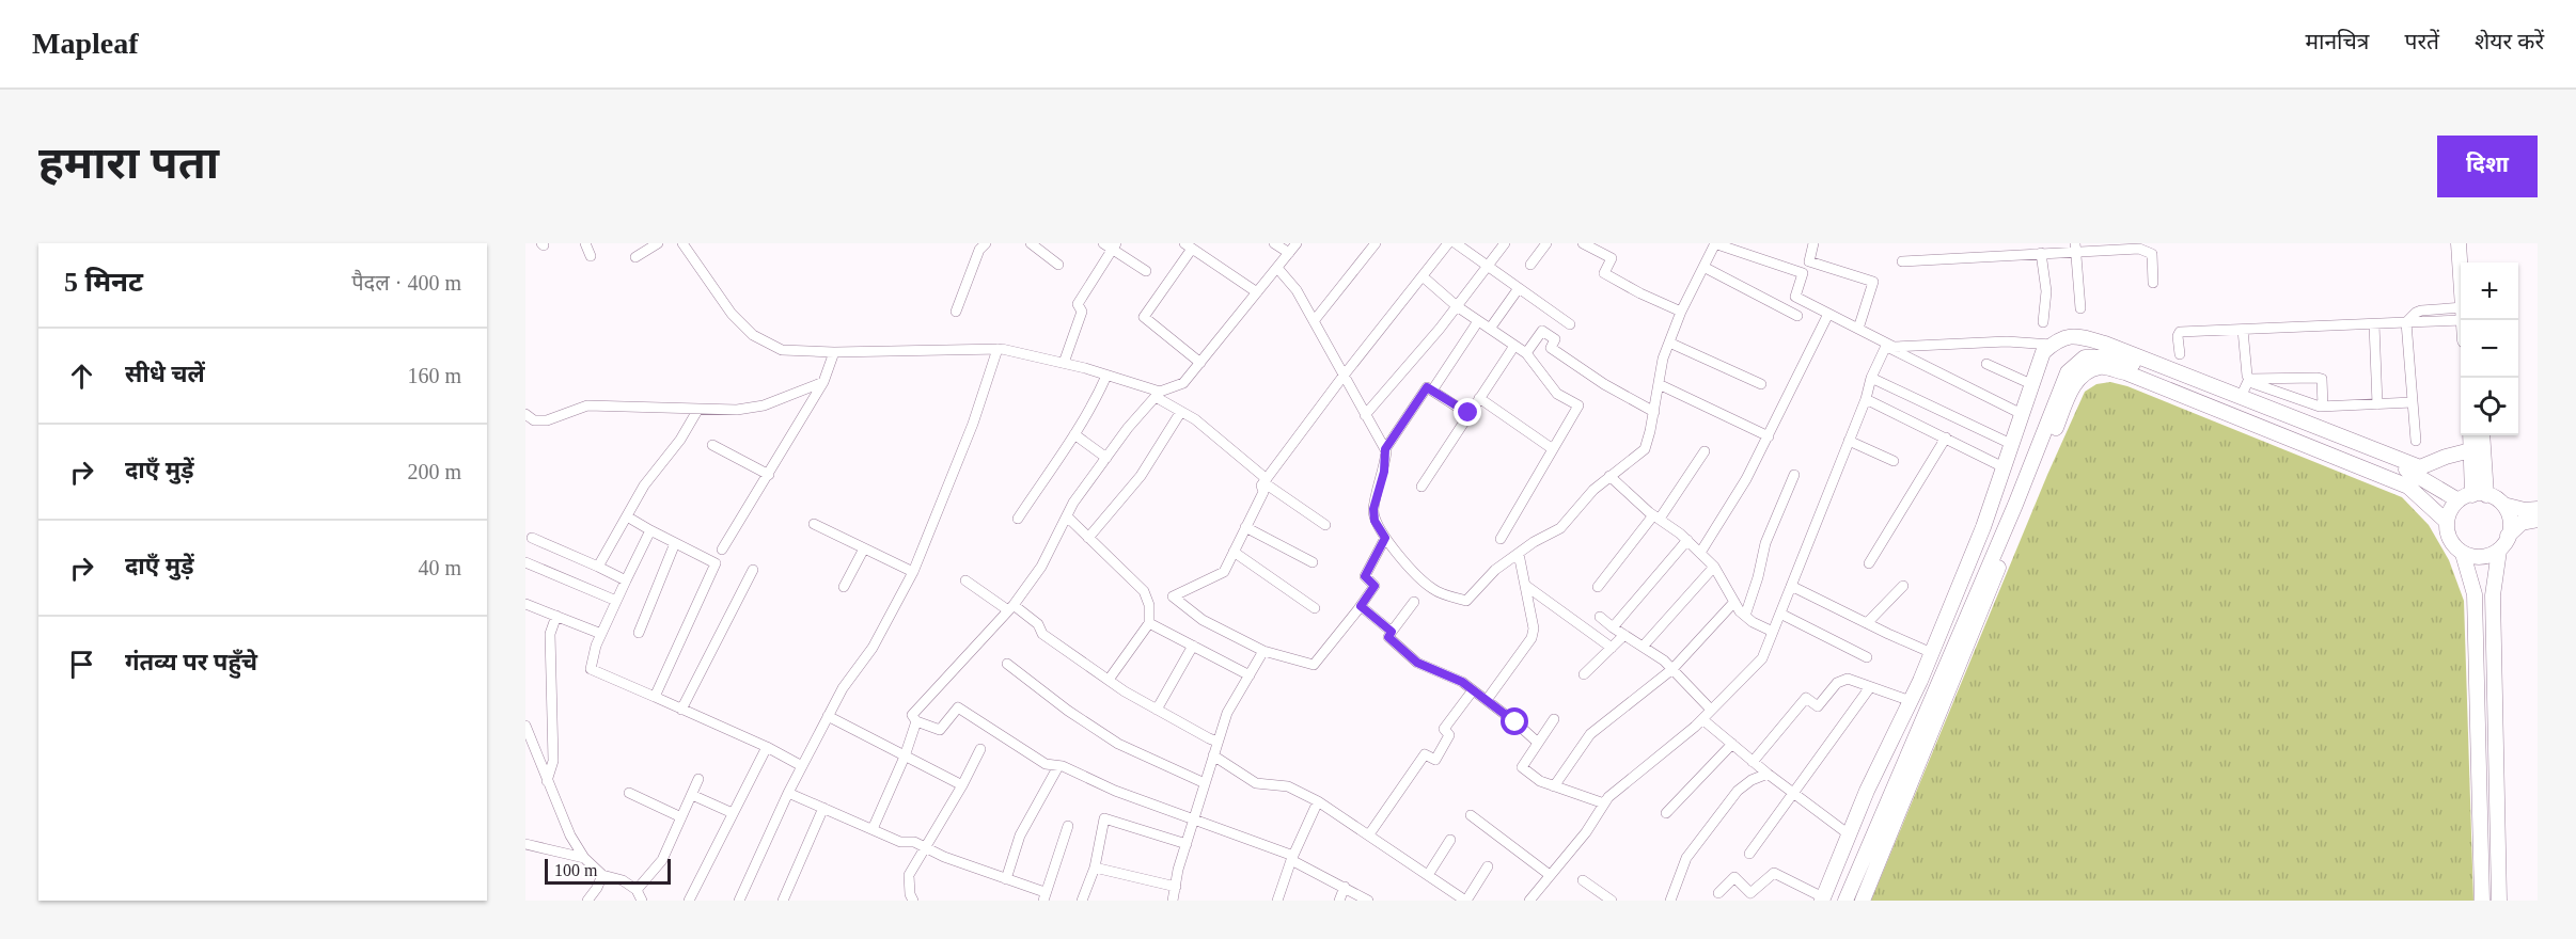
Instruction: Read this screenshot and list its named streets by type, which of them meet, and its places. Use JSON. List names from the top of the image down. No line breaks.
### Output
{"scale_bar":"100 m","page":{"header":"Mapleaf","nav":["मानचित्र","परतें","शेयर करें"],"buttons":"दिशा","title":"हमारा पता","heading":["5 मिनट","पैदल · 400 m"],"map_buttons":["+","−"],"list":[["सीधे चलें","160 m"],["दाएँ मुड़ें","200 m"],["दाएँ मुड़ें","40 m"],"गंतव्य पर पहुँचे"],"scale":"100 m"}}
